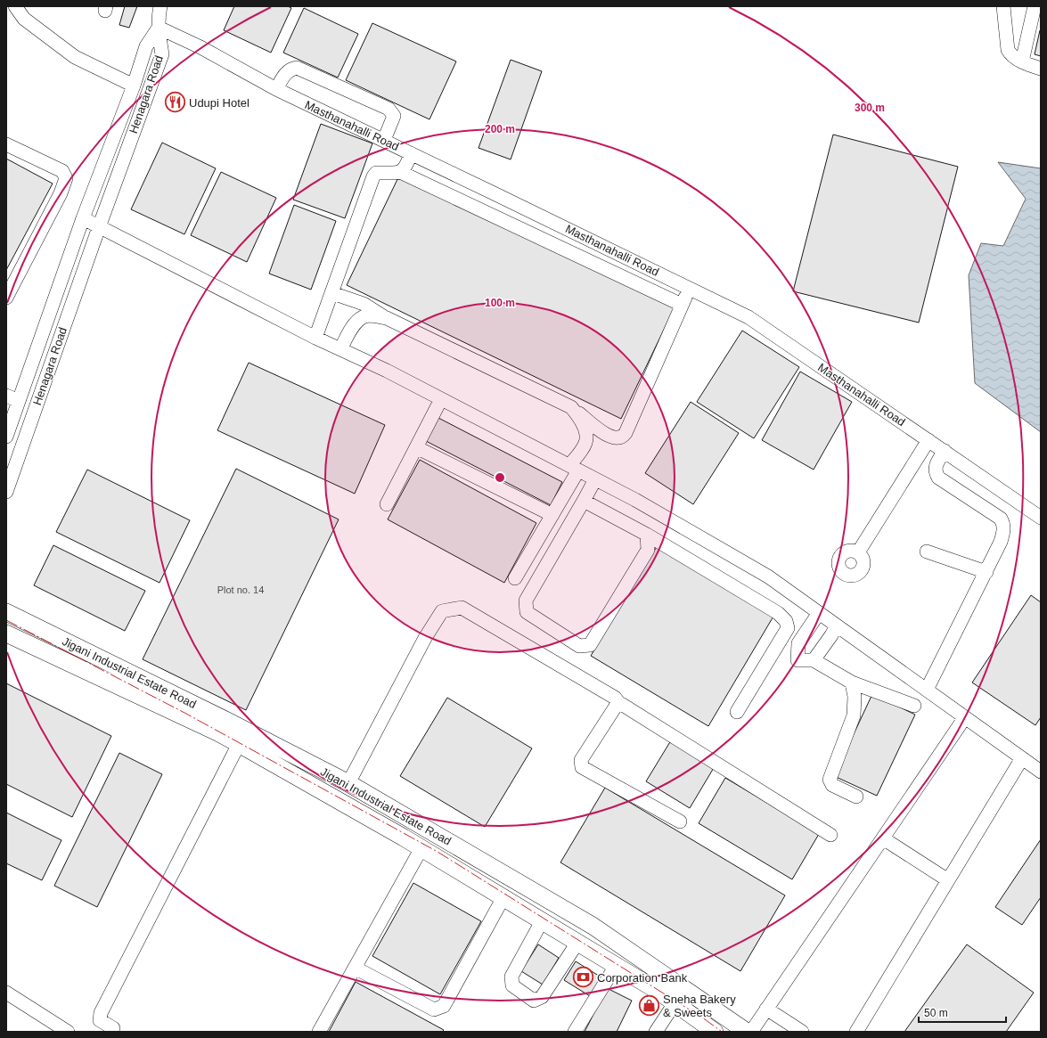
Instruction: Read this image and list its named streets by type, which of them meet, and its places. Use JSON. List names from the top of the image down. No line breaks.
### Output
{"streets":{"main road":["Jigani Industrial Estate Road"],"street":["Henagara Road","Masthanahalli Road"]},"crossings":[["Henagara Road","Masthanahalli Road"]],"places":{"restaurant":["Udupi Hotel"],"bank":["Corporation Bank"],"shop":["Sneha Bakery & Sweets"]},"house_numbers":["Plot no. 14"],"scale_bar":"50 m","rings":["300 m","200 m","100 m"]}
